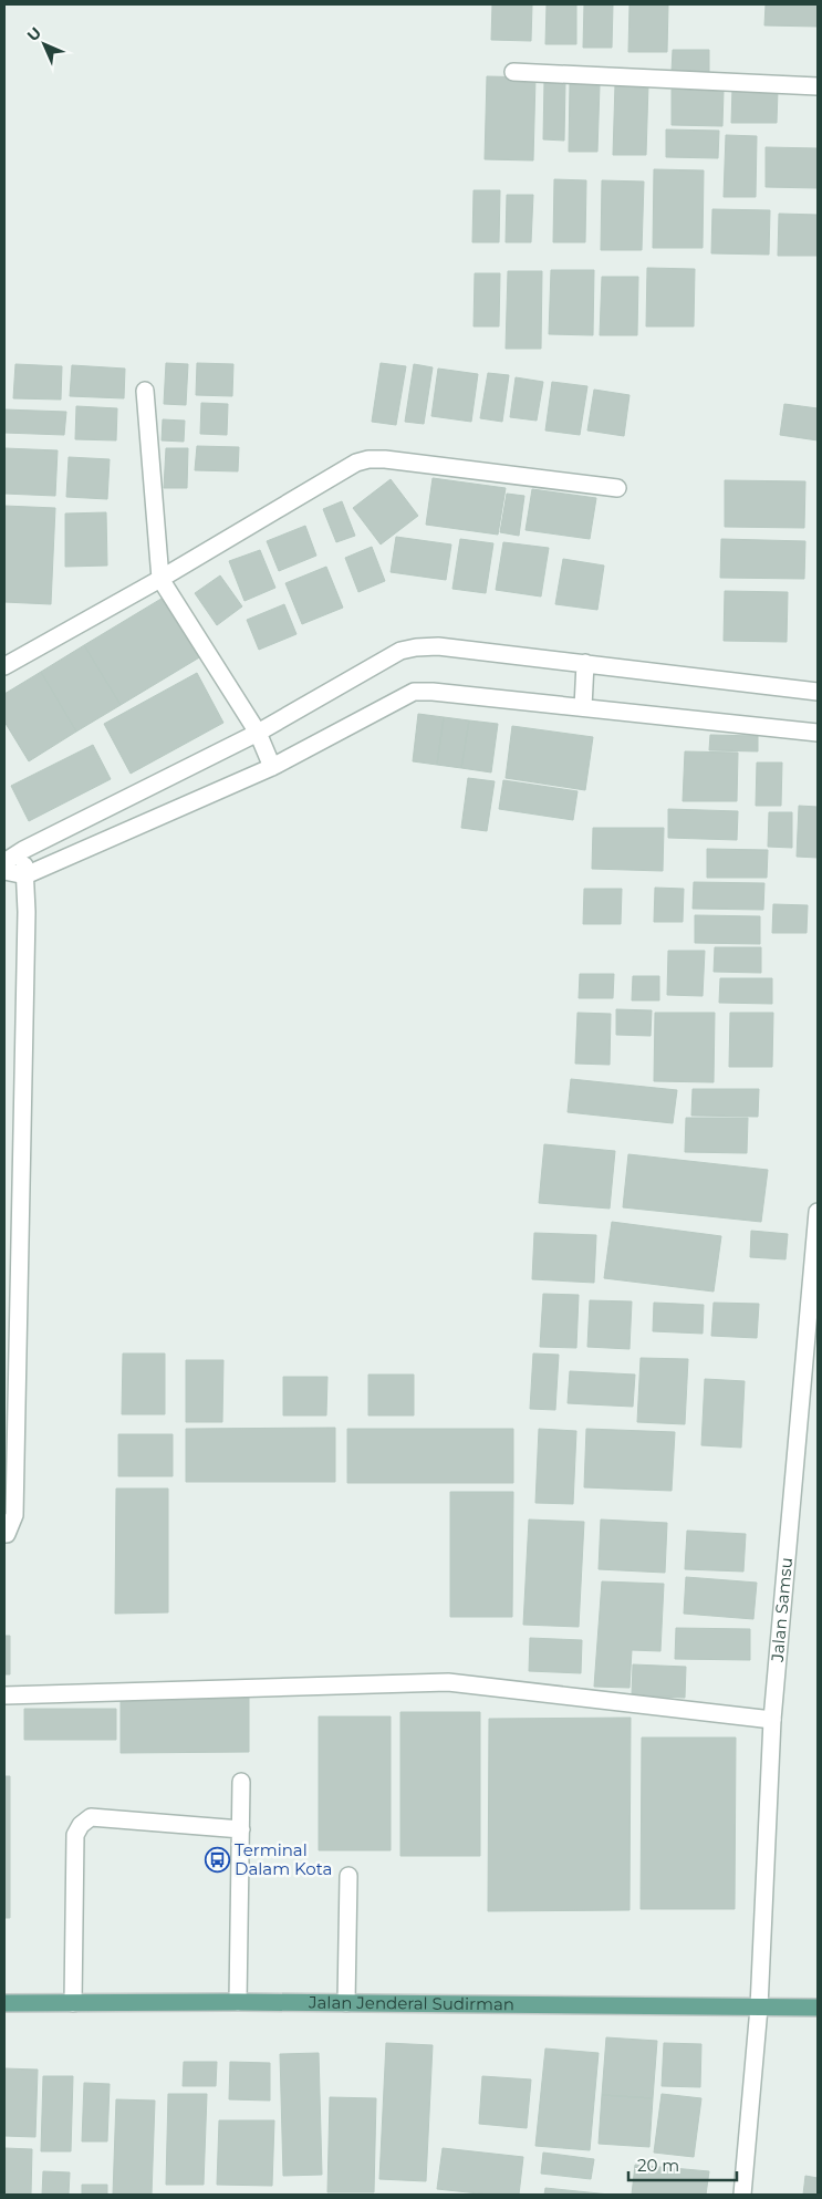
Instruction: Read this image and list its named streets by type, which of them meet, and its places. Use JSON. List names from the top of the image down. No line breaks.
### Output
{"streets":{"main road":["Jalan Jenderal Sudirman"],"street":["Jalan Samsu"]},"crossings":[["Jalan Samsu","Jalan Jenderal Sudirman"]],"places":{"bus stop":["Terminal Dalam Kota"]},"scale_bar":"20 m","north":"top left"}
